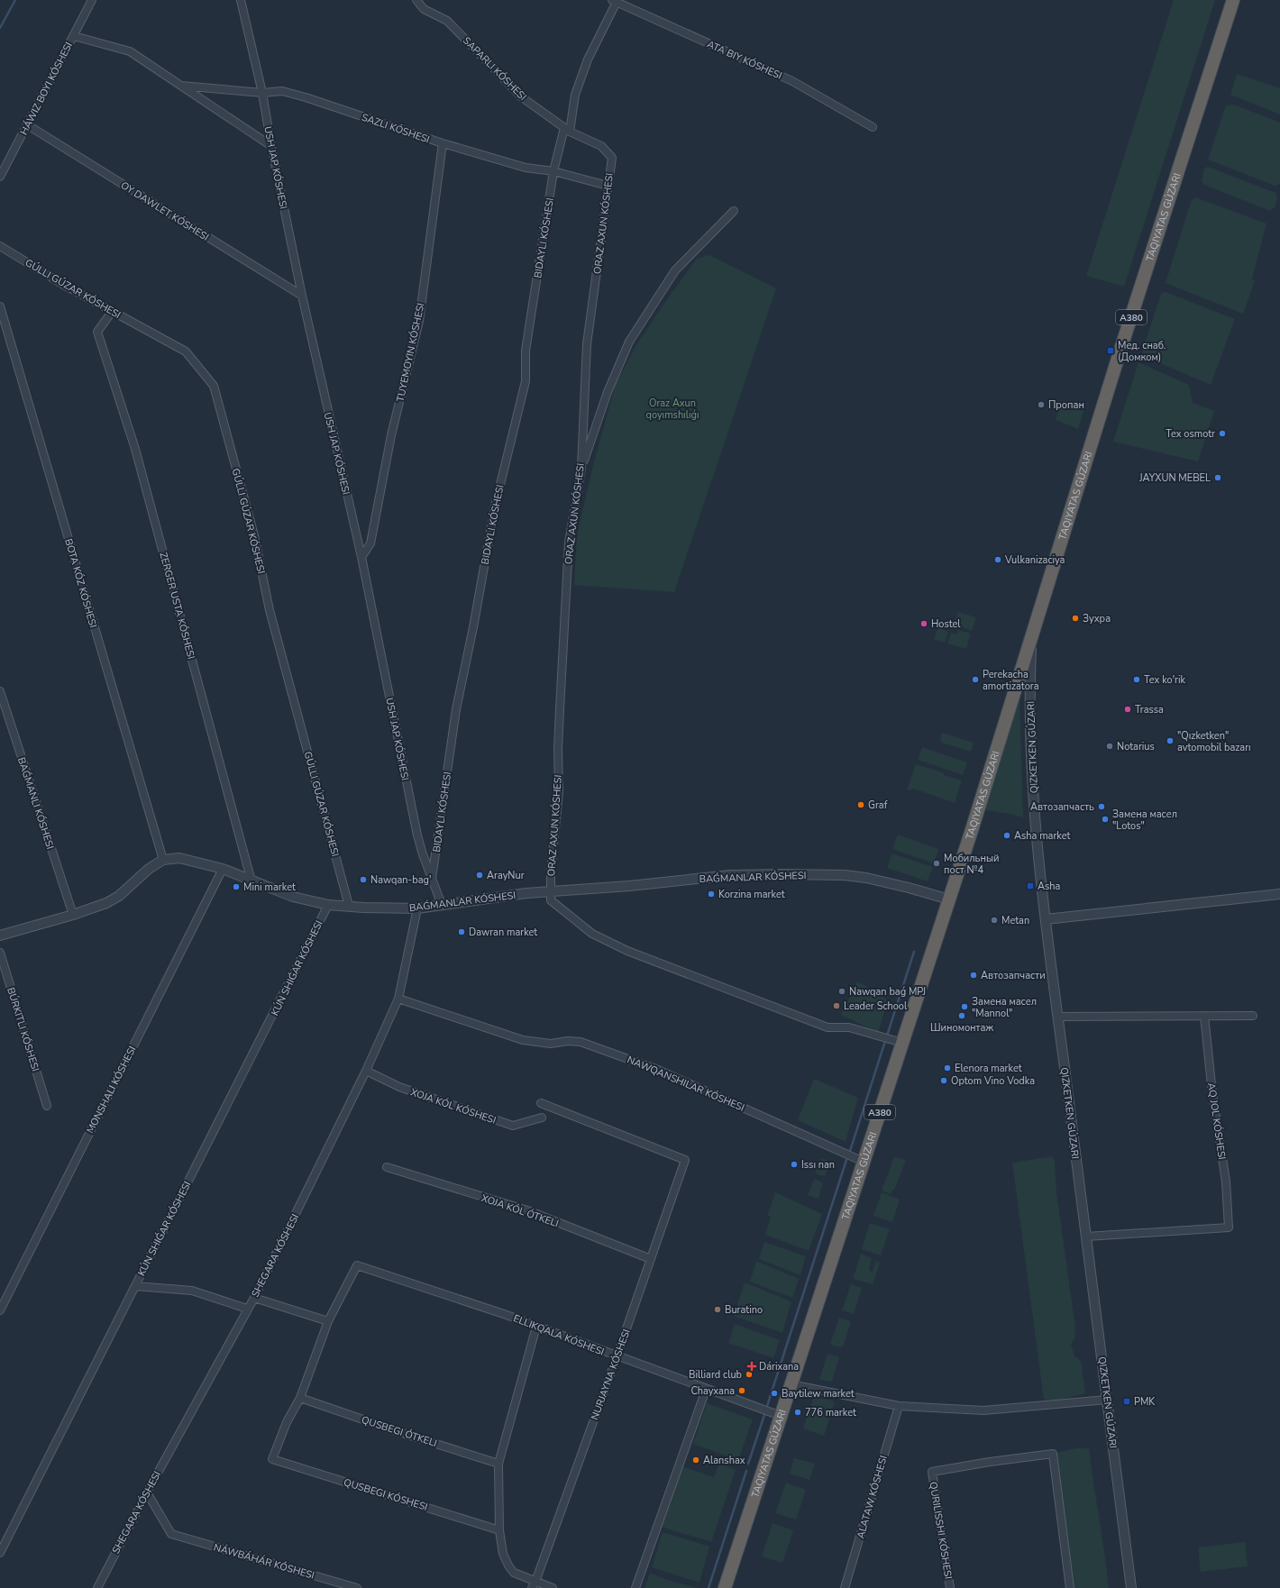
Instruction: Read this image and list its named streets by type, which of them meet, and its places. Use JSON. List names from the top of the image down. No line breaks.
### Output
{"streets":{"highway":["A380"],"street":["ATA BIY KÓSHESI","USH JAP KÓSHESI","OY DAWLET KÓSHESI","ORAZ AXUN KÓSHESI","GÚLLI GÚZAR KÓSHESI","BOTA KÓZ KÓSHESI","ZERGER USTA KÓSHESI","BAǴMANLAR KÓSHESI","BÚRKITLI KÓSHESI","XOJA KÓL KÓSHESI","AQ JOL KÓSHESI","XOJA KÓL ÓTKELI","SHEGARA KÓSHESI","ELLIKQALA KÓSHESI","NURJAYNA KÓSHESI","QUSBEGI ÓTKELI","QUSBEGI KÓSHESI","ALATAW KÓSHESI","NÁWBÁHÁR KÓSHESI"]},"crossings":[["USH JAP KÓSHESI","OY DAWLET KÓSHESI"],["USH JAP KÓSHESI","BAǴMANLAR KÓSHESI"],["ORAZ AXUN KÓSHESI","BAǴMANLAR KÓSHESI"],["GÚLLI GÚZAR KÓSHESI","ZERGER USTA KÓSHESI"],["GÚLLI GÚZAR KÓSHESI","BAǴMANLAR KÓSHESI"],["A380","BAǴMANLAR KÓSHESI"],["A380","ELLIKQALA KÓSHESI"],["BOTA KÓZ KÓSHESI","BAǴMANLAR KÓSHESI"],["ZERGER USTA KÓSHESI","BAǴMANLAR KÓSHESI"],["BAǴMANLAR KÓSHESI","SHEGARA KÓSHESI"],["XOJA KÓL KÓSHESI","SHEGARA KÓSHESI"],["XOJA KÓL ÓTKELI","NURJAYNA KÓSHESI"],["SHEGARA KÓSHESI","NÁWBÁHÁR KÓSHESI"],["ELLIKQALA KÓSHESI","NURJAYNA KÓSHESI"],["QUSBEGI ÓTKELI","QUSBEGI KÓSHESI"]],"parks":["Oraz Axun qoyımshılıǵı"],"places":{"transit":["Мед. снаб. (Домком)","Asha","PMK"],"other":["Пропан","Tex osmotr","JAYXUN MEBEL","Vulkanizaciya","Зухра","Hostel","Perekacha amortizatora","Tex ko'rik","Trassa","\"Qızketken\" avtomobil bazarı","Notarius","Graf","Автозапчасть","Замена масел \"Lotos\"","Asha market","Мобильный пост №4","ArayNur","Nawqan-bag'","Mini market","Korzina market","Metan","Dawran market","Автозапчасти","Nawqan baǵ MPJ","Leader School","Замена масел \"Mannol\"","Шиномонтаж","Elenora market","Optom Vino Vodka","Issı nan","Buratino","Billiard club","Chayxana","Baytilew market","776 market","Alanshax"],"health":["Dárixana"]}}
